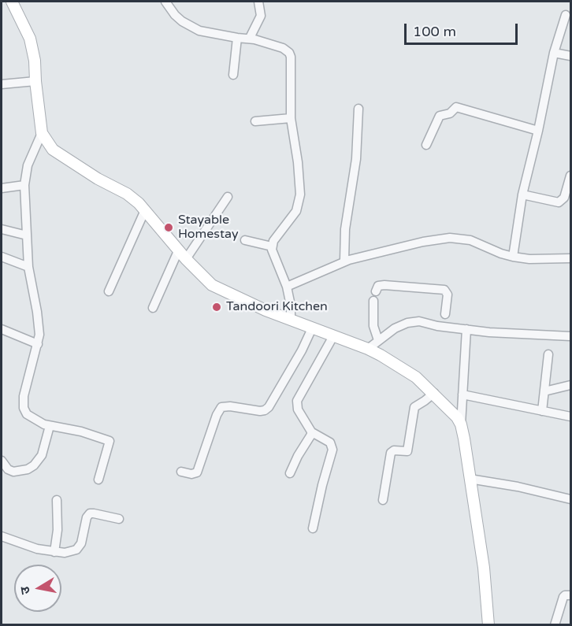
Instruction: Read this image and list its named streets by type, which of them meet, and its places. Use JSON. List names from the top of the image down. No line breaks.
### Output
{"places":["Stayable Homestay","Tandoori Kitchen"],"scale_bar":"100 m","north":"left"}
